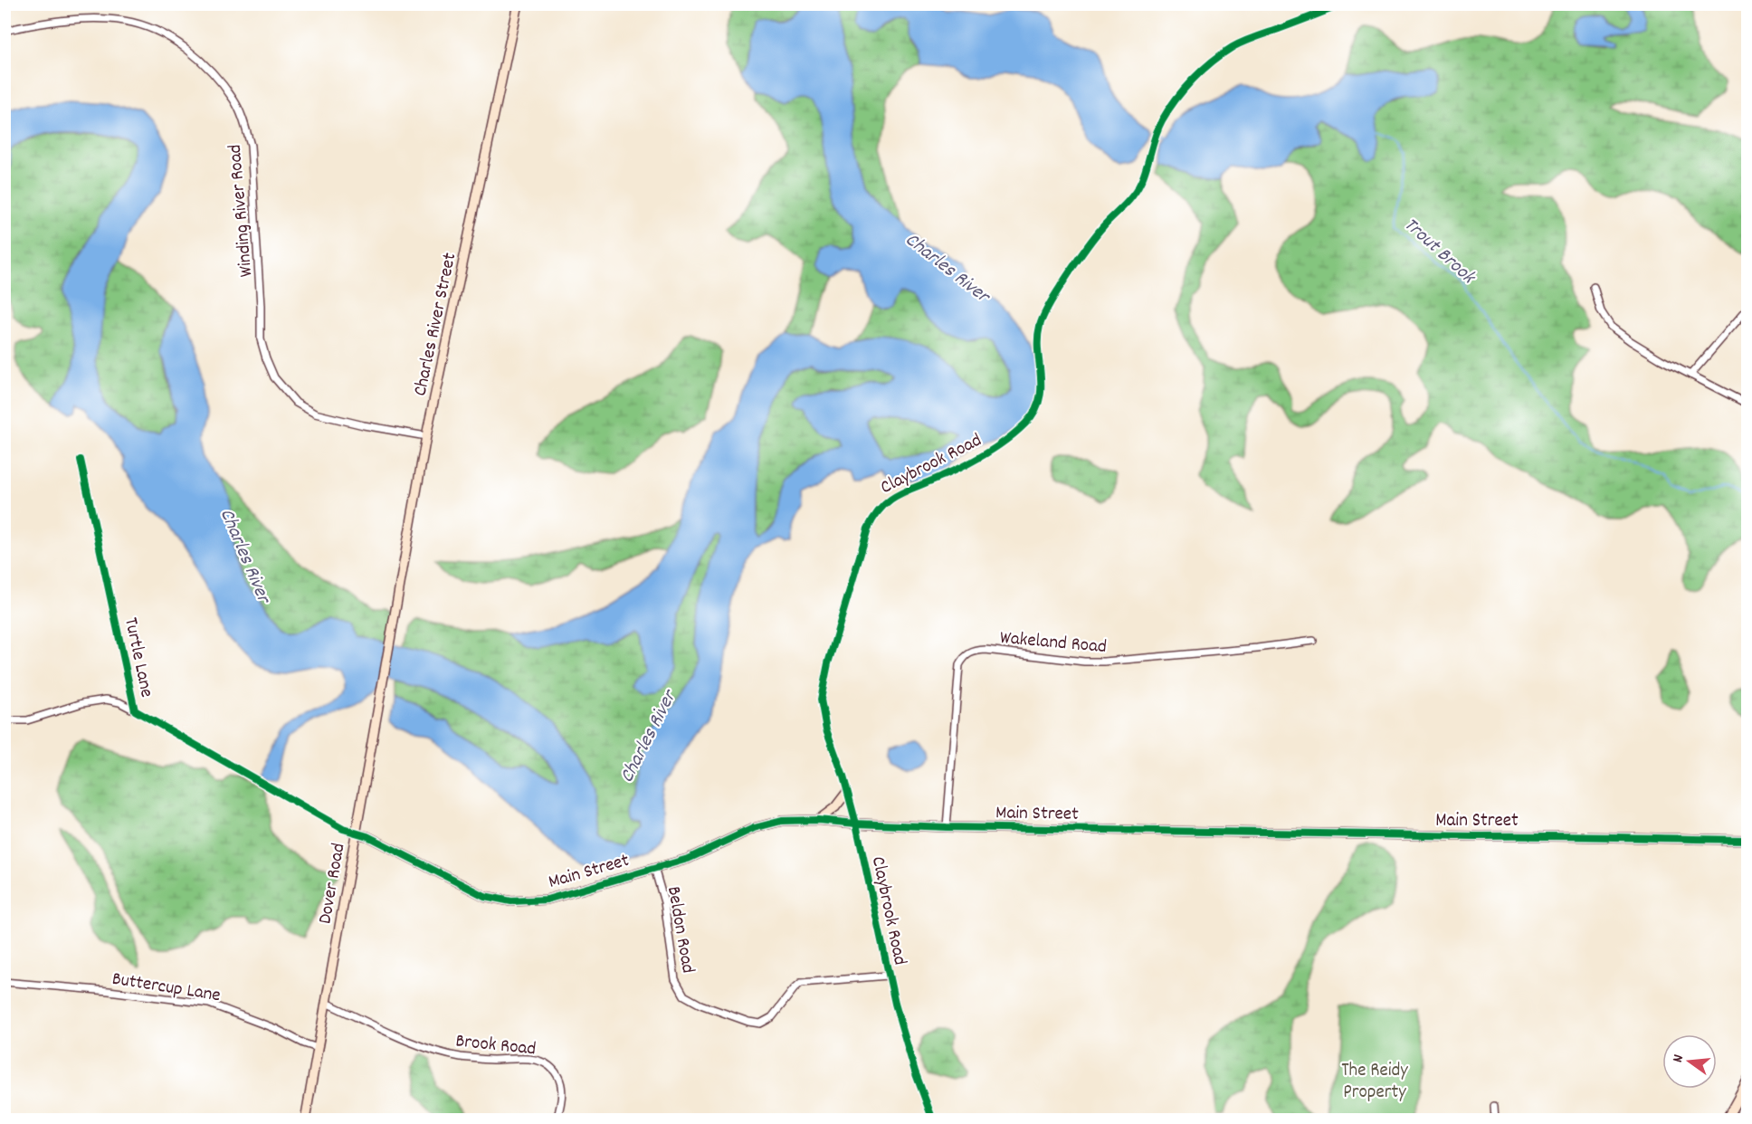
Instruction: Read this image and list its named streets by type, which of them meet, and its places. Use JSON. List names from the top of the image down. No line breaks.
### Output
{"streets":{"street":["Winding River Road","Charles River Street","Claybrook Road","Wakeland Road","Turtle Lane","Main Street","Dover Road","Beldon Road","Buttercup Lane","Brook Road"]},"crossings":[["Winding River Road","Charles River Street"],["Charles River Street","Dover Road"],["Claybrook Road","Main Street"],["Claybrook Road","Beldon Road"],["Wakeland Road","Main Street"],["Turtle Lane","Main Street"],["Turtle Lane","Dover Road"],["Main Street","Dover Road"],["Main Street","Beldon Road"],["Dover Road","Buttercup Lane"],["Dover Road","Brook Road"]],"water":["Trout Brook","Charles River"],"parks":["The Reidy Property"],"north":"left"}
